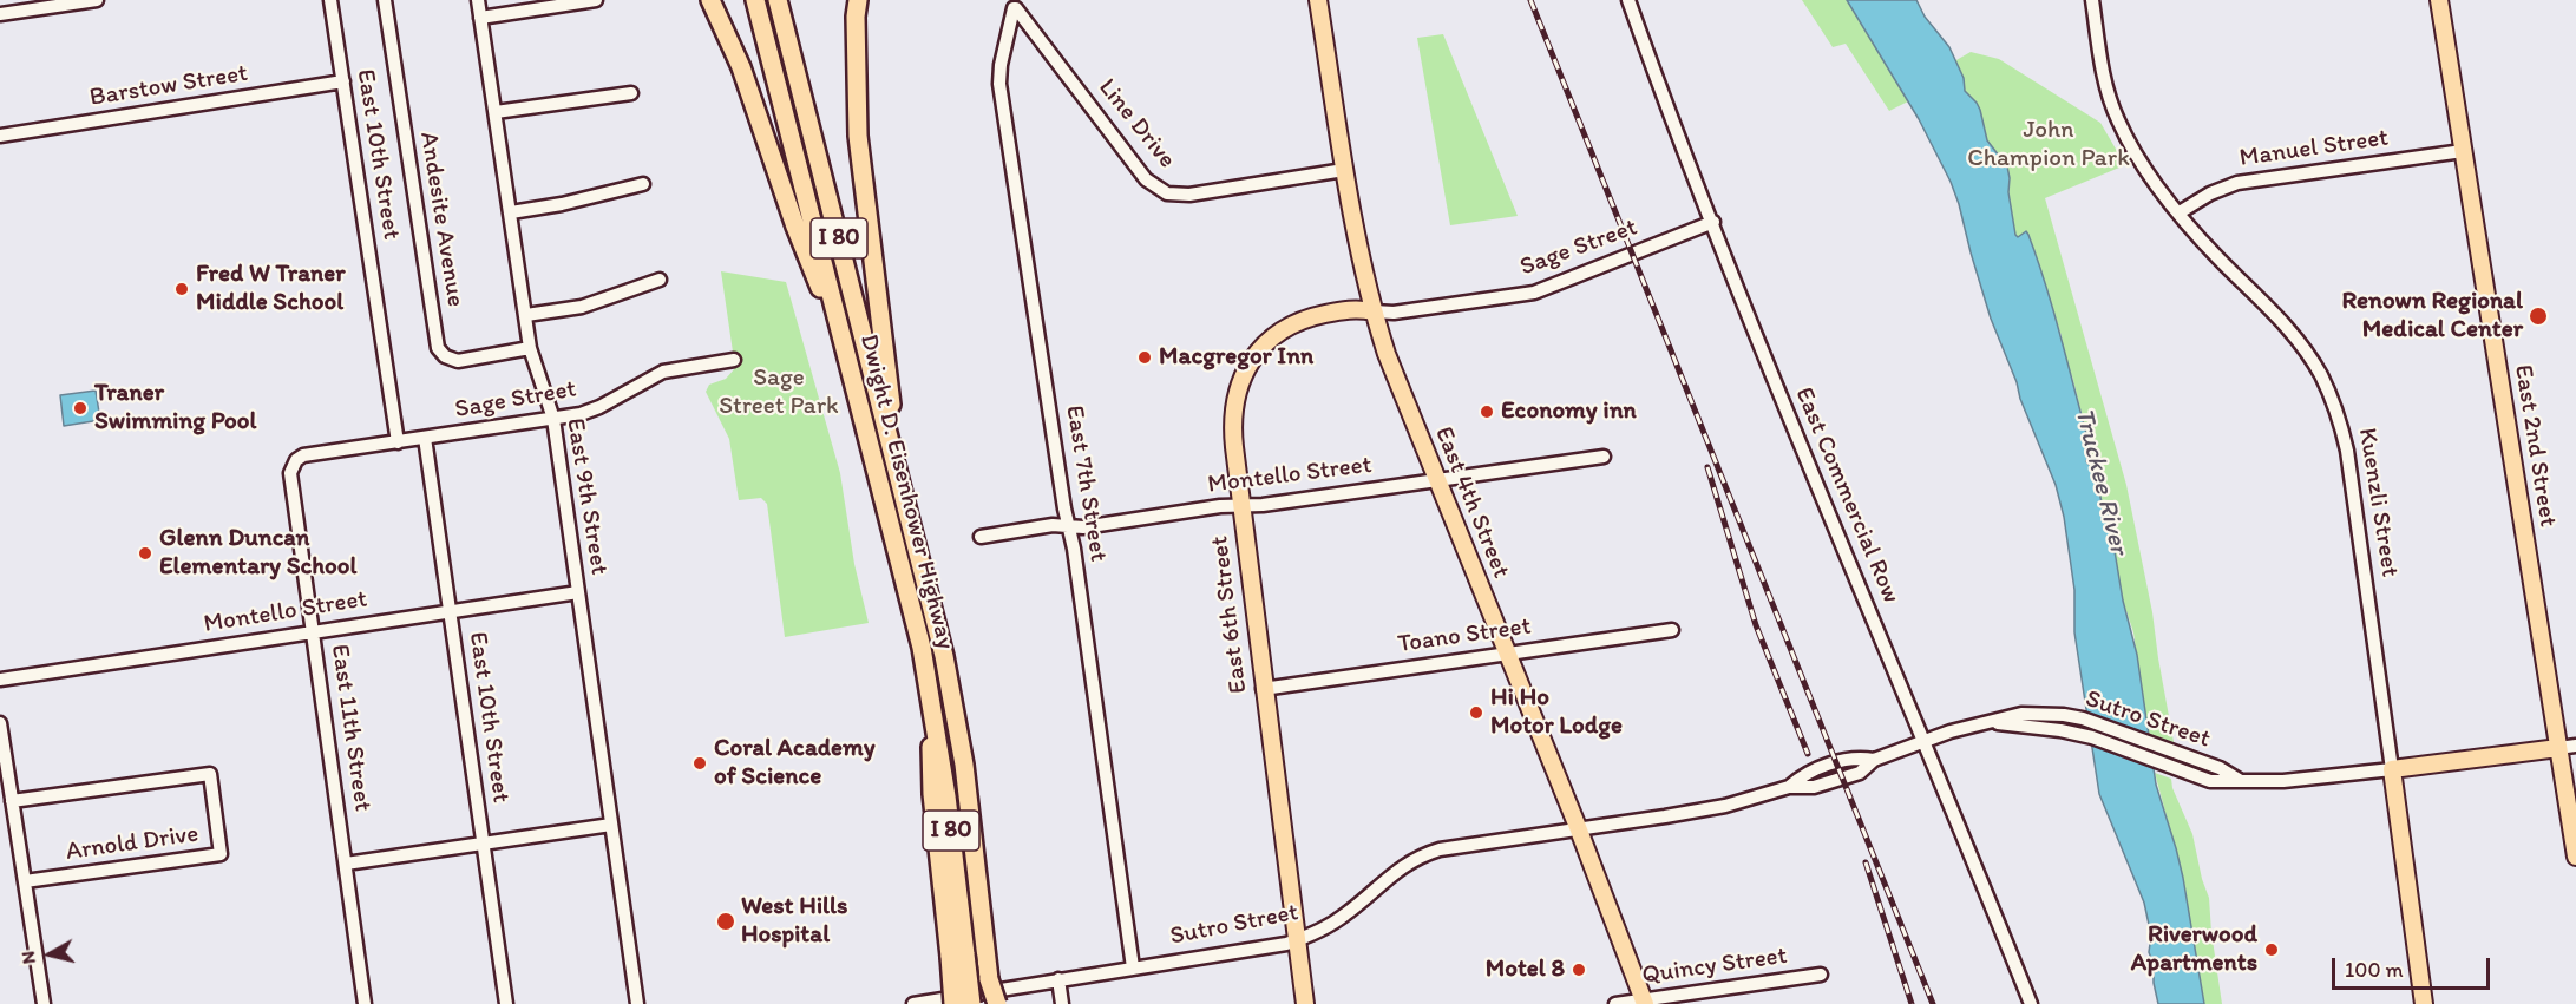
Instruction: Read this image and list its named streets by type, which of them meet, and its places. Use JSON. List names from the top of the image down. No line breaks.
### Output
{"streets":{"highway":["I 80","Dwight D. Eisenhower Highway"],"main road":["East 2nd Street","East 4th Street","Kuenzli Street","East 6th Street"],"street":["Barstow Street","Line Drive","Manuel Street","East 10th Street","Andesite Avenue","Sage Street","Montello Street","East 7th Street","East Commercial Row","East 9th Street","Toano Street","Sutro Street","East 11th Street","Arnold Drive","Quincy Street"]},"crossings":[["Barstow Street","East 10th Street"],["Line Drive","East 7th Street"],["Line Drive","East 4th Street"],["Manuel Street","East 2nd Street"],["Manuel Street","Kuenzli Street"],["East 10th Street","Sage Street"],["East 10th Street","Montello Street"],["Andesite Avenue","East 9th Street"],["Sage Street","East Commercial Row"],["Sage Street","East 9th Street"],["Sage Street","East 4th Street"],["Sage Street","East 6th Street"],["Sage Street","East 11th Street"],["Montello Street","East 7th Street"],["Montello Street","East 9th Street"],["Montello Street","East 4th Street"],["Montello Street","East 6th Street"],["Montello Street","East 11th Street"],["East 7th Street","Sutro Street"],["East Commercial Row","Sutro Street"],["East 4th Street","East 6th Street"],["East 4th Street","Toano Street"],["East 4th Street","Sutro Street"],["East 4th Street","Quincy Street"],["Kuenzli Street","Sutro Street"],["East 6th Street","Toano Street"],["East 6th Street","Sutro Street"]],"water":["Truckee River"],"parks":["John Champion Park","Sage Street Park"],"places":["Fred W Traner Middle School","Renown Regional Medical Center","Macgregor Inn","Traner Swimming Pool","Economy inn","Glenn Duncan Elementary School","Hi Ho Motor Lodge","Coral Academy of Science","West Hills Hospital","Riverwood Apartments","Motel 8"],"scale_bar":"100 m","north":"left"}
